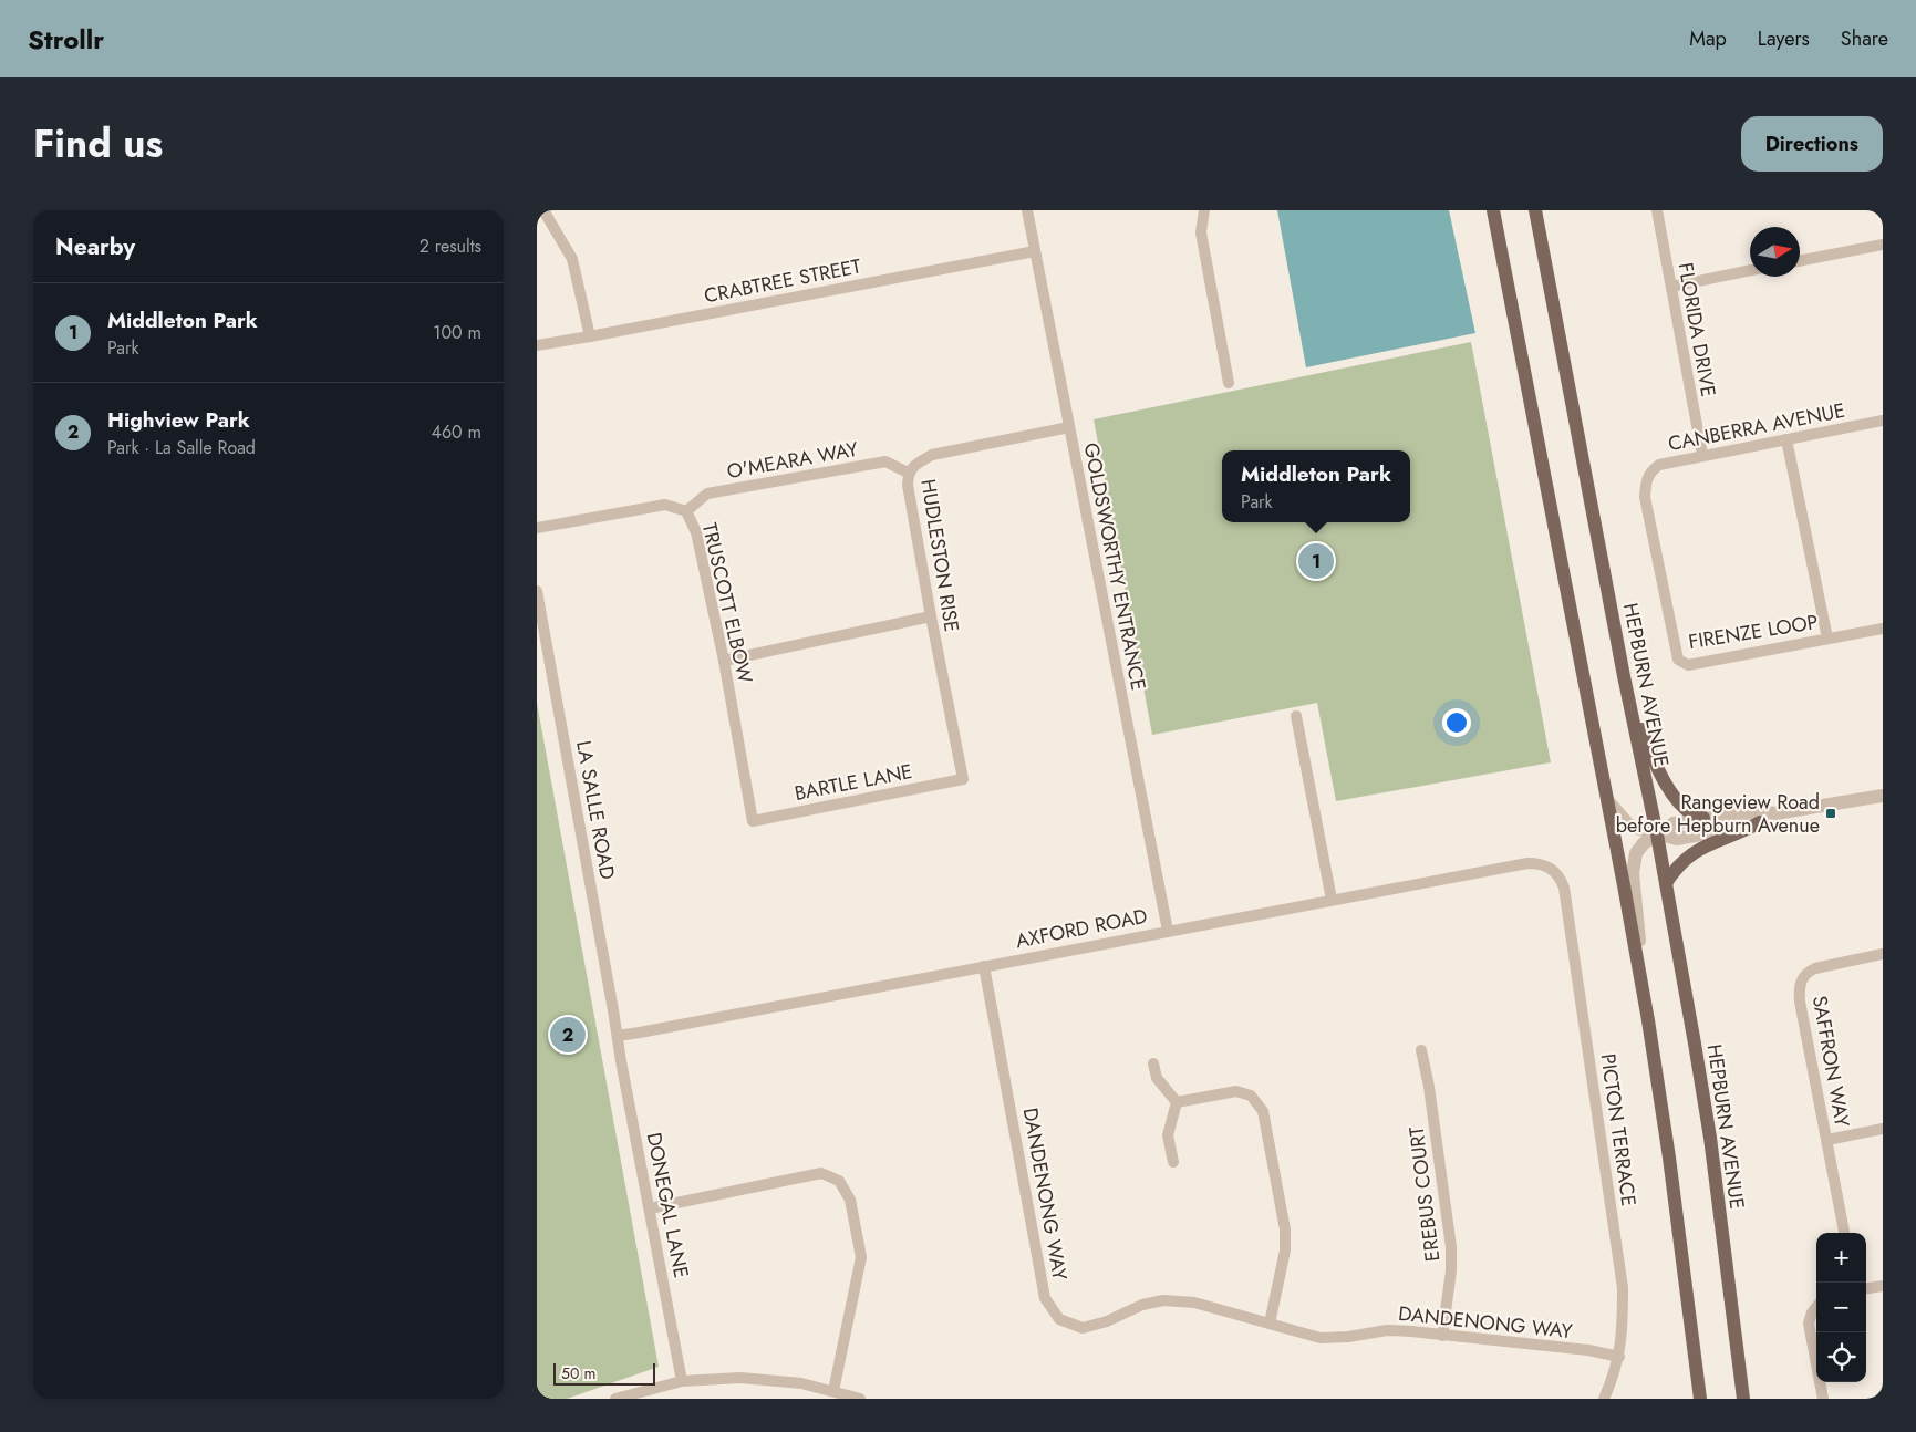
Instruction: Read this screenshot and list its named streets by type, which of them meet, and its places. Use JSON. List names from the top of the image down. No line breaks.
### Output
{"streets":{"main road":["HEPBURN AVENUE"],"street":["CRABTREE STREET","FLORIDA DRIVE","CANBERRA AVENUE","O'MEARA WAY","HUDLESTON RISE","GOLDSWORTHY ENTRANCE","TRUSCOTT ELBOW","FIRENZE LOOP","BARTLE LANE","LA SALLE ROAD","AXFORD ROAD","SAFFRON WAY","PICTON TERRACE","DANDENONG WAY","EREBUS COURT","DONEGAL LANE"]},"crossings":[["CRABTREE STREET","GOLDSWORTHY ENTRANCE"],["FLORIDA DRIVE","CANBERRA AVENUE"],["CANBERRA AVENUE","FIRENZE LOOP"],["O'MEARA WAY","HUDLESTON RISE"],["O'MEARA WAY","TRUSCOTT ELBOW"],["HUDLESTON RISE","GOLDSWORTHY ENTRANCE"],["HUDLESTON RISE","BARTLE LANE"],["GOLDSWORTHY ENTRANCE","AXFORD ROAD"],["TRUSCOTT ELBOW","BARTLE LANE"],["LA SALLE ROAD","AXFORD ROAD"],["LA SALLE ROAD","DONEGAL LANE"],["AXFORD ROAD","PICTON TERRACE"],["AXFORD ROAD","DANDENONG WAY"],["AXFORD ROAD","DONEGAL LANE"],["PICTON TERRACE","DANDENONG WAY"],["DANDENONG WAY","EREBUS COURT"]],"places":{"transit":["Rangeview Road before Hepburn Avenue"]},"scale_bar":"50 m","north":"right","page":{"header":"Strollr","nav":["Map","Layers","Share"],"title":"Find us","buttons":"Directions","heading":["Nearby","2 results"],"list":[{"mark":"1","name":"Middleton Park","note":"Park","value":"100 m"},{"mark":"2","name":"Highview Park","note":"Park · La Salle Road","value":"460 m"}],"popup":["Middleton Park","Park"],"pins":["1","2"],"map_buttons":["+","−"],"scale":"50 m"}}
